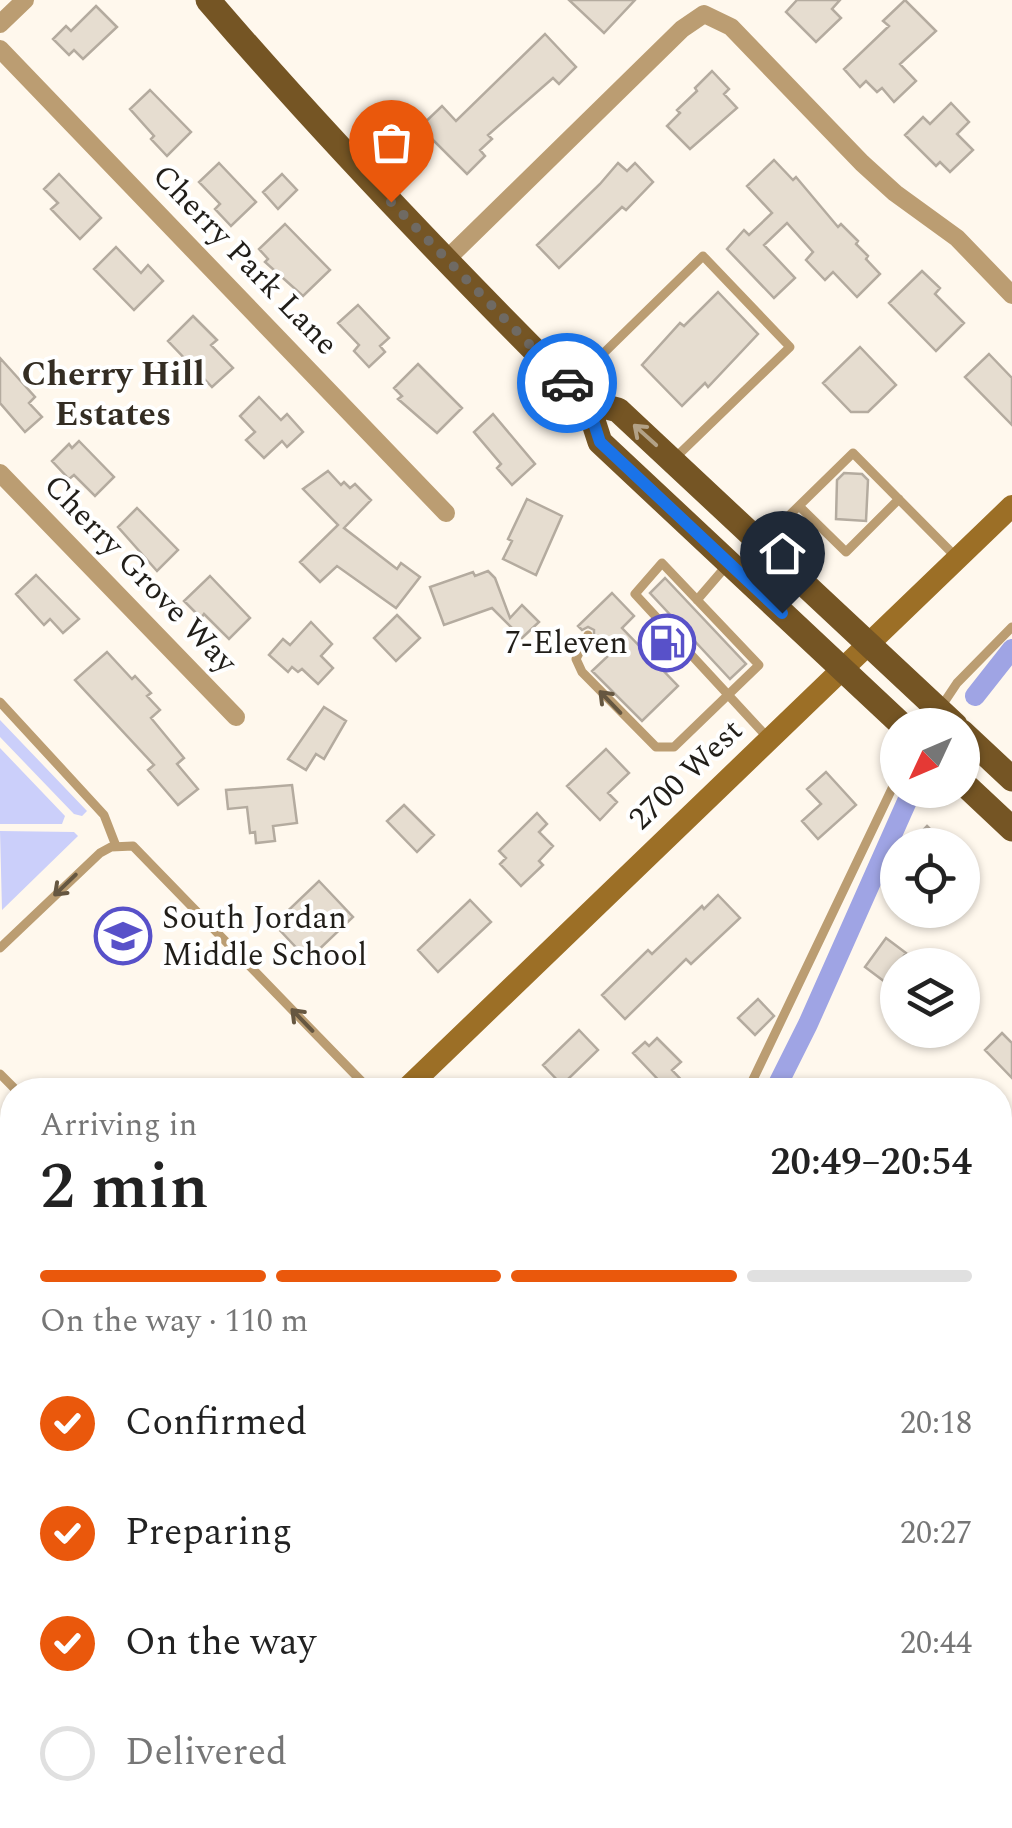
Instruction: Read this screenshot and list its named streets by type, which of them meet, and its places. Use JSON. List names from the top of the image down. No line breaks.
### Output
{"streets":{"main road":["2700 West"],"street":["Cherry Park Lane","Cherry Grove Way"]},"districts":["Cherry Hill Estates"],"places":{"fuel station":["7-Eleven"],"school or university":["South Jordan Middle School"]},"north":"bottom left","page":{"heading":["2 min","Arriving in","20:49–20:54"],"bar":"On the way · 110 m","list":[["Confirmed","20:18"],["Preparing","20:27"],["On the way","20:44"],"Delivered"]}}
